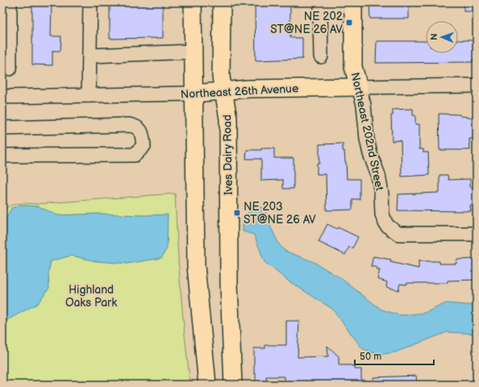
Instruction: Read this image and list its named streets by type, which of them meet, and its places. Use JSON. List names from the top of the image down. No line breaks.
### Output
{"streets":{"main road":["Northeast 26th Avenue","Northeast 202nd Street","Ives Dairy Road"]},"crossings":[["Northeast 26th Avenue","Northeast 202nd Street"],["Northeast 26th Avenue","Ives Dairy Road"]],"parks":["Highland Oaks Park"],"places":{"transit":["NE 202 ST@NE 26 AV","NE 203 ST@NE 26 AV"]},"scale_bar":"50 m","north":"left"}
